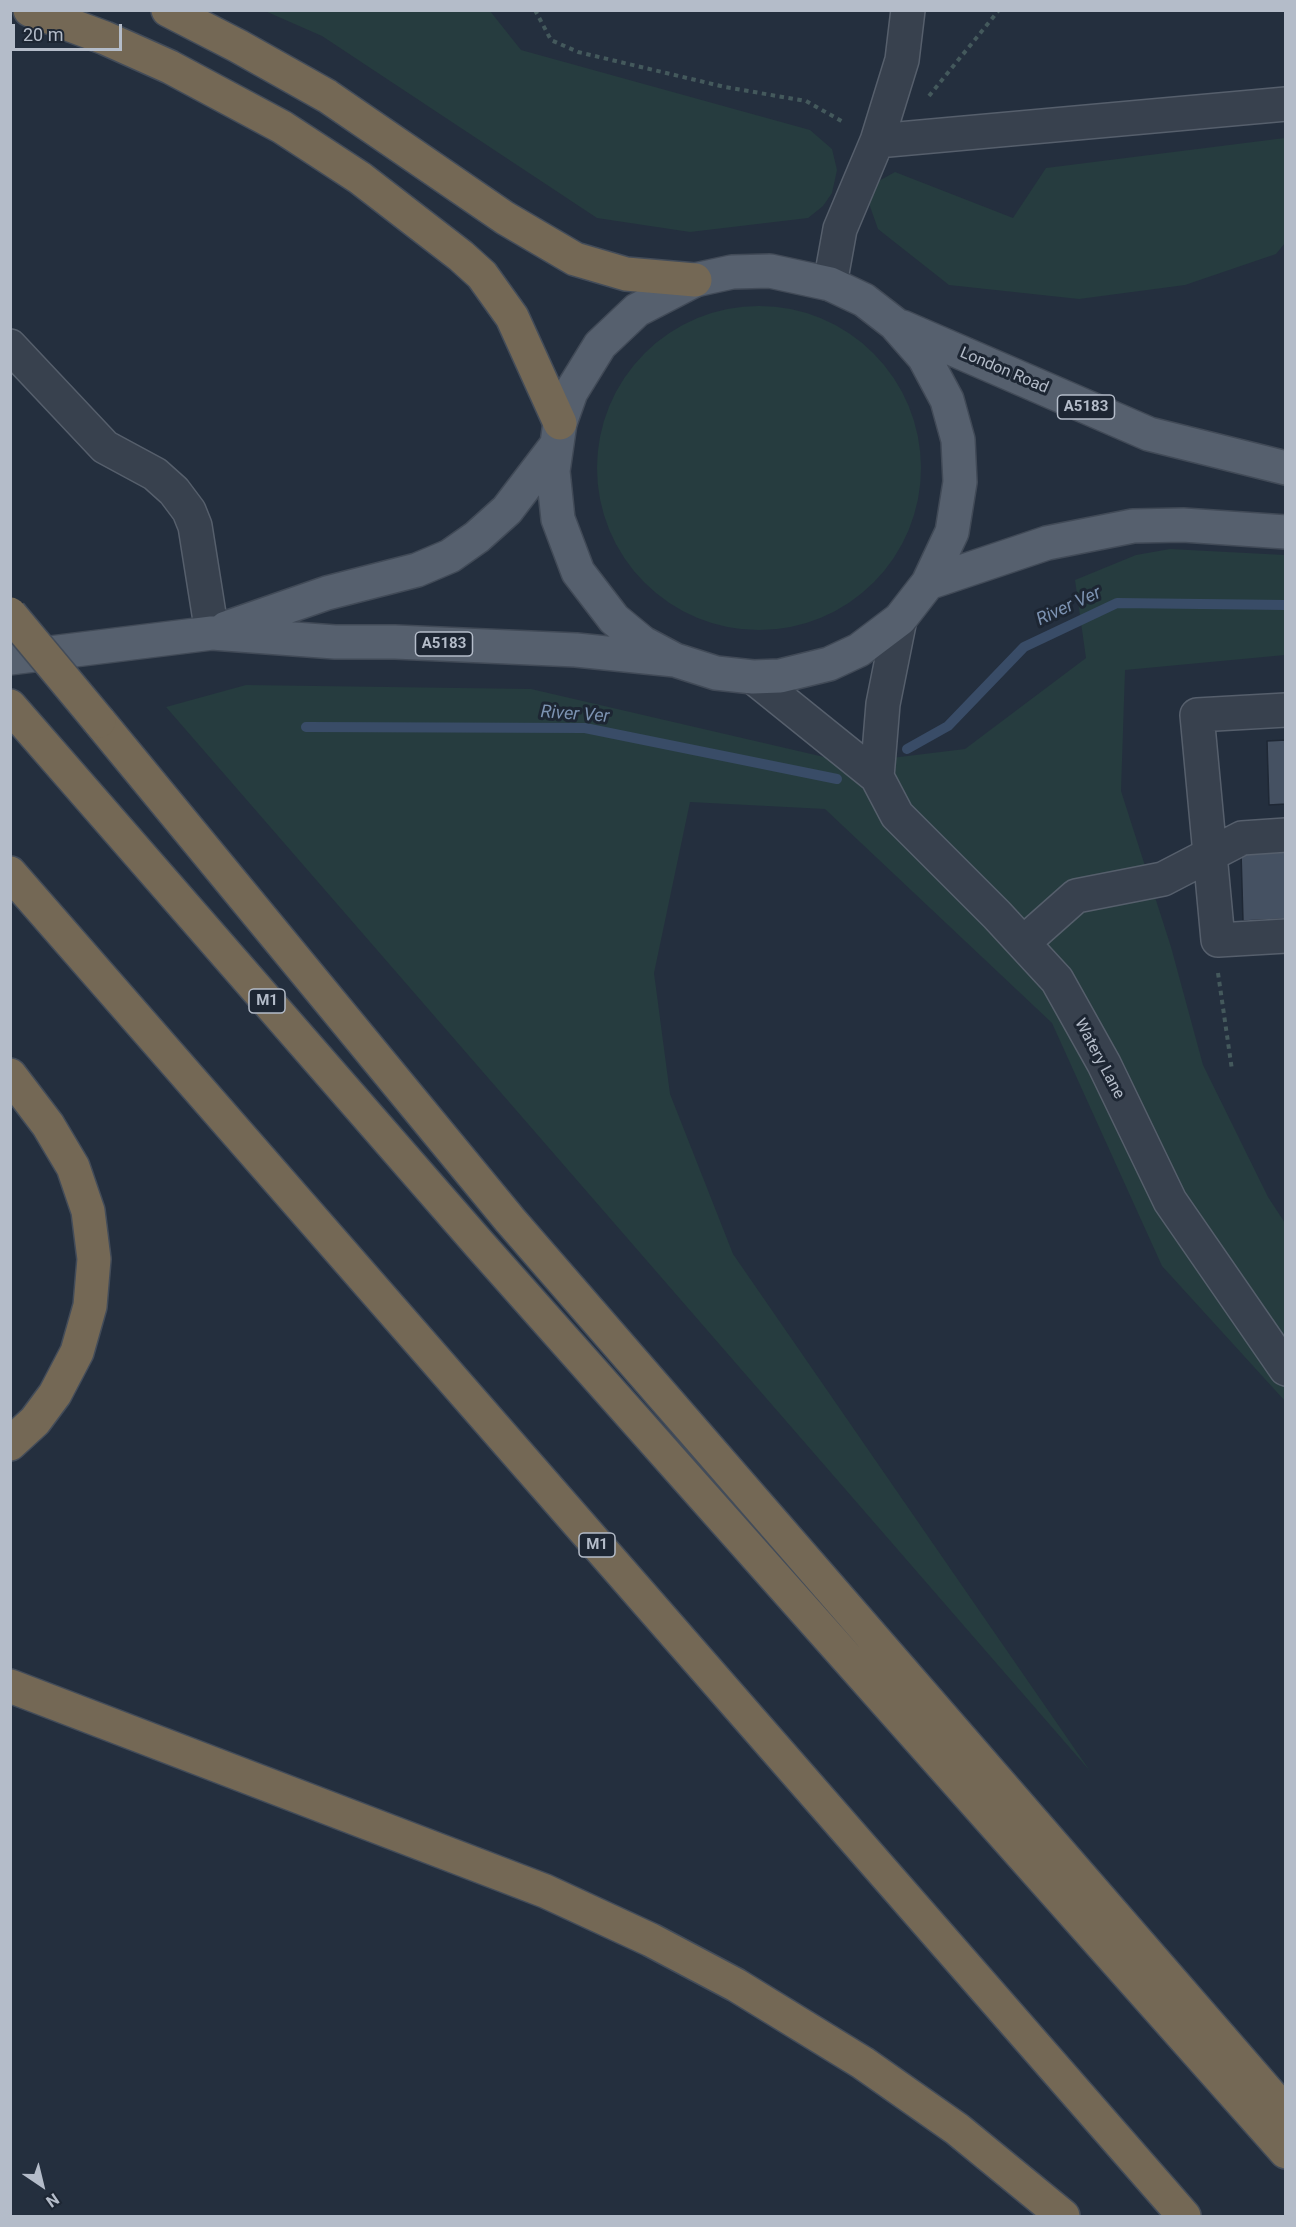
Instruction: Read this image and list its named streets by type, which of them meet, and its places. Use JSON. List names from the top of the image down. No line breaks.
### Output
{"streets":{"highway":["M1"],"main road":["London Road","A5183"],"street":["Watery Lane"]},"water":["River Ver"],"scale_bar":"20 m","north":"bottom right"}
